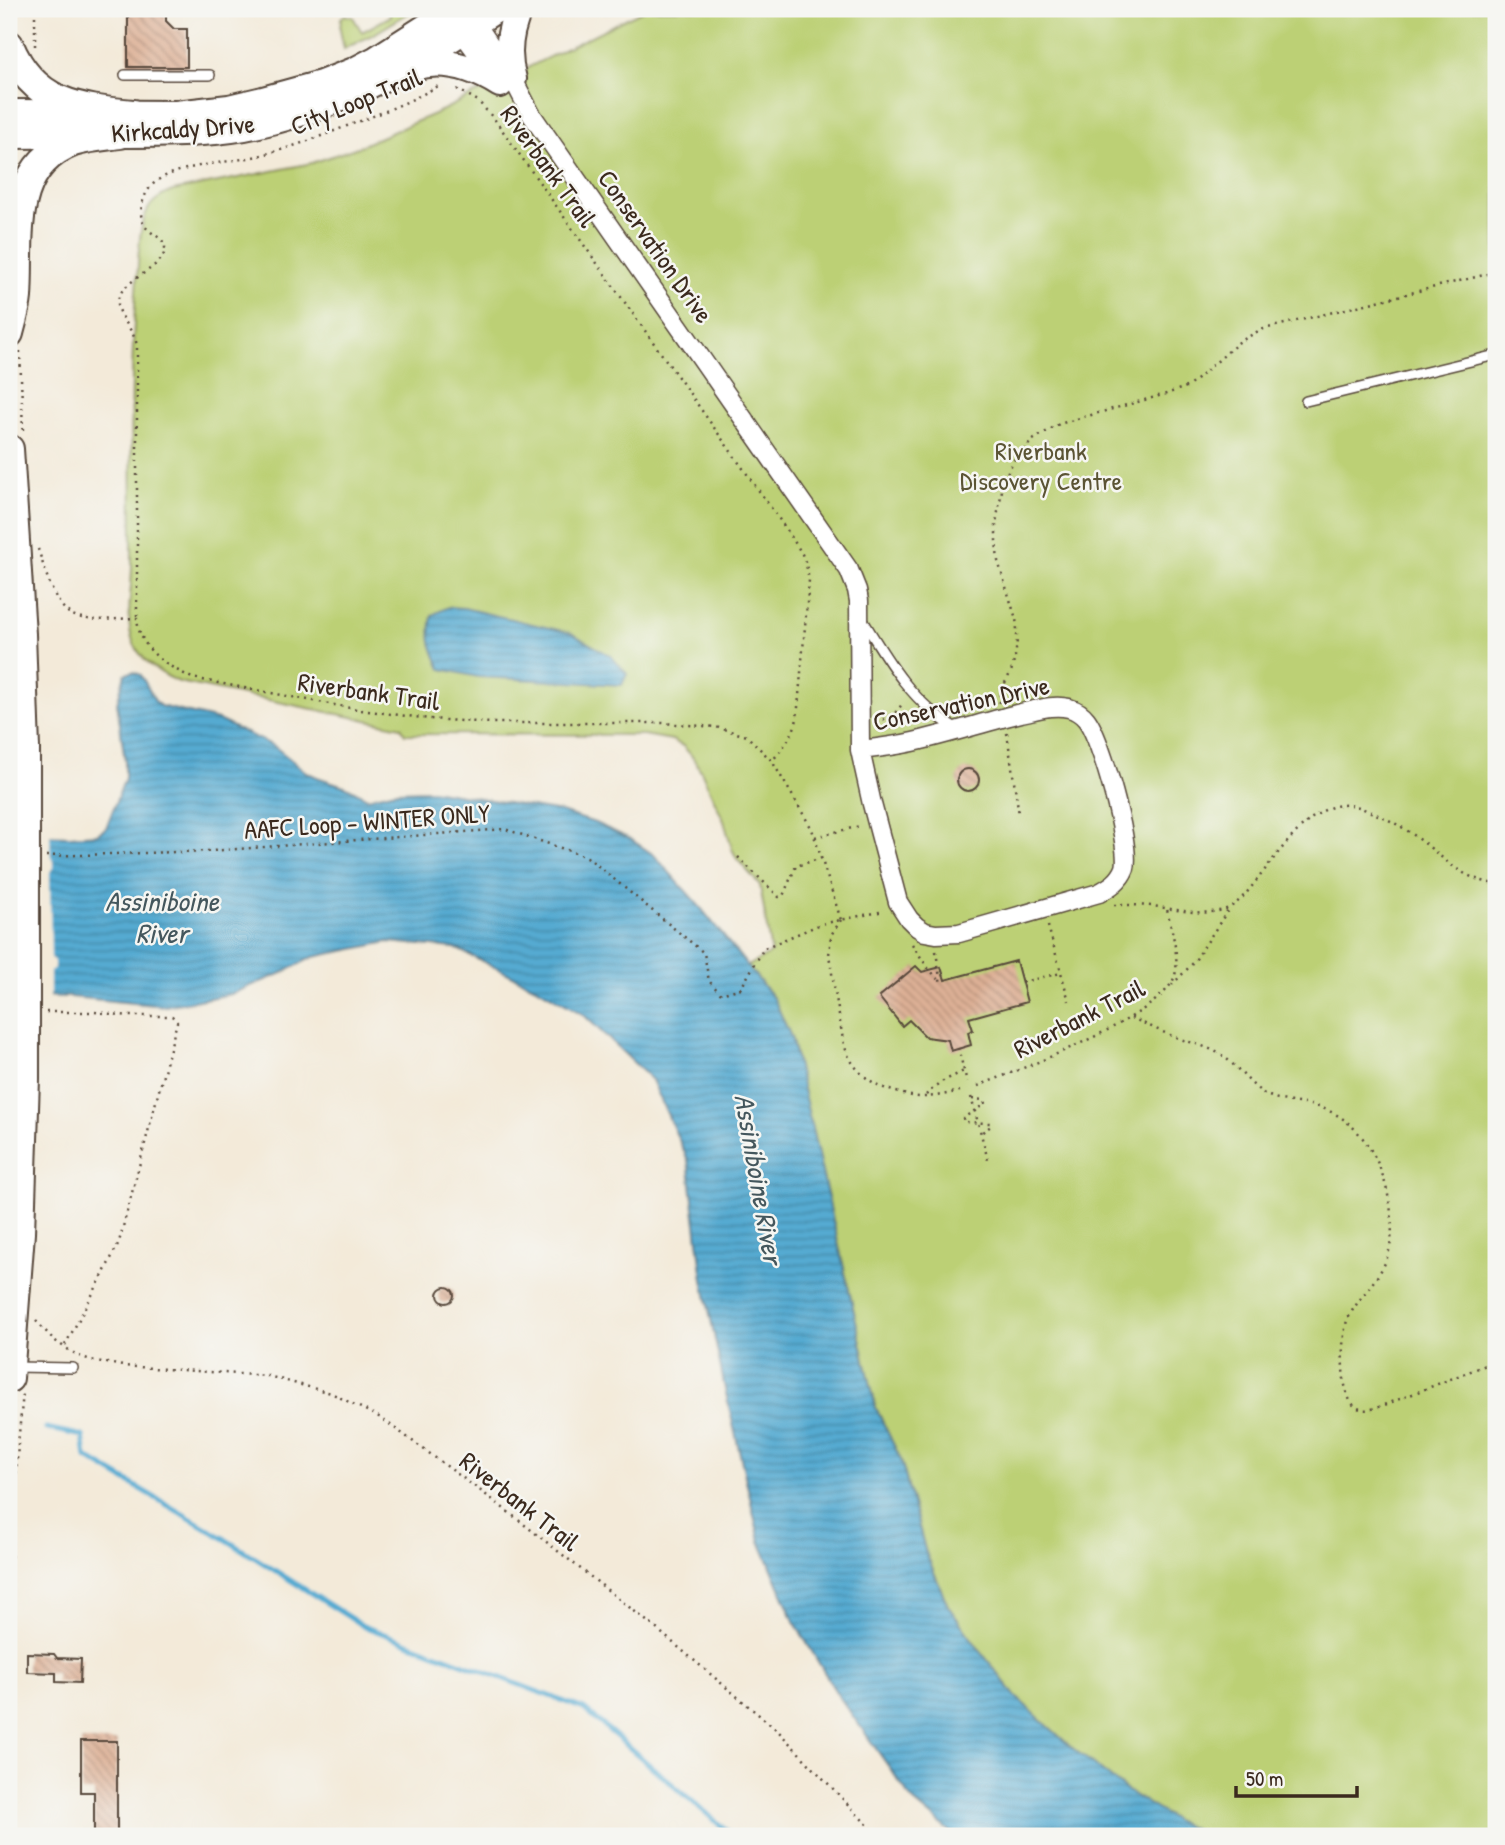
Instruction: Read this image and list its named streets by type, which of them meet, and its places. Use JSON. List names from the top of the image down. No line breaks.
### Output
{"streets":{"main road":["Kirkcaldy Drive"],"street":["Conservation Drive"],"path":["City Loop Trail","Riverbank Trail","AAFC Loop - WINTER ONLY"]},"crossings":[["City Loop Trail","Riverbank Trail"],["Kirkcaldy Drive","Conservation Drive"],["Riverbank Trail","AAFC Loop - WINTER ONLY"]],"water":["Assiniboine River"],"parks":["Riverbank Discovery Centre"],"scale_bar":"50 m"}
